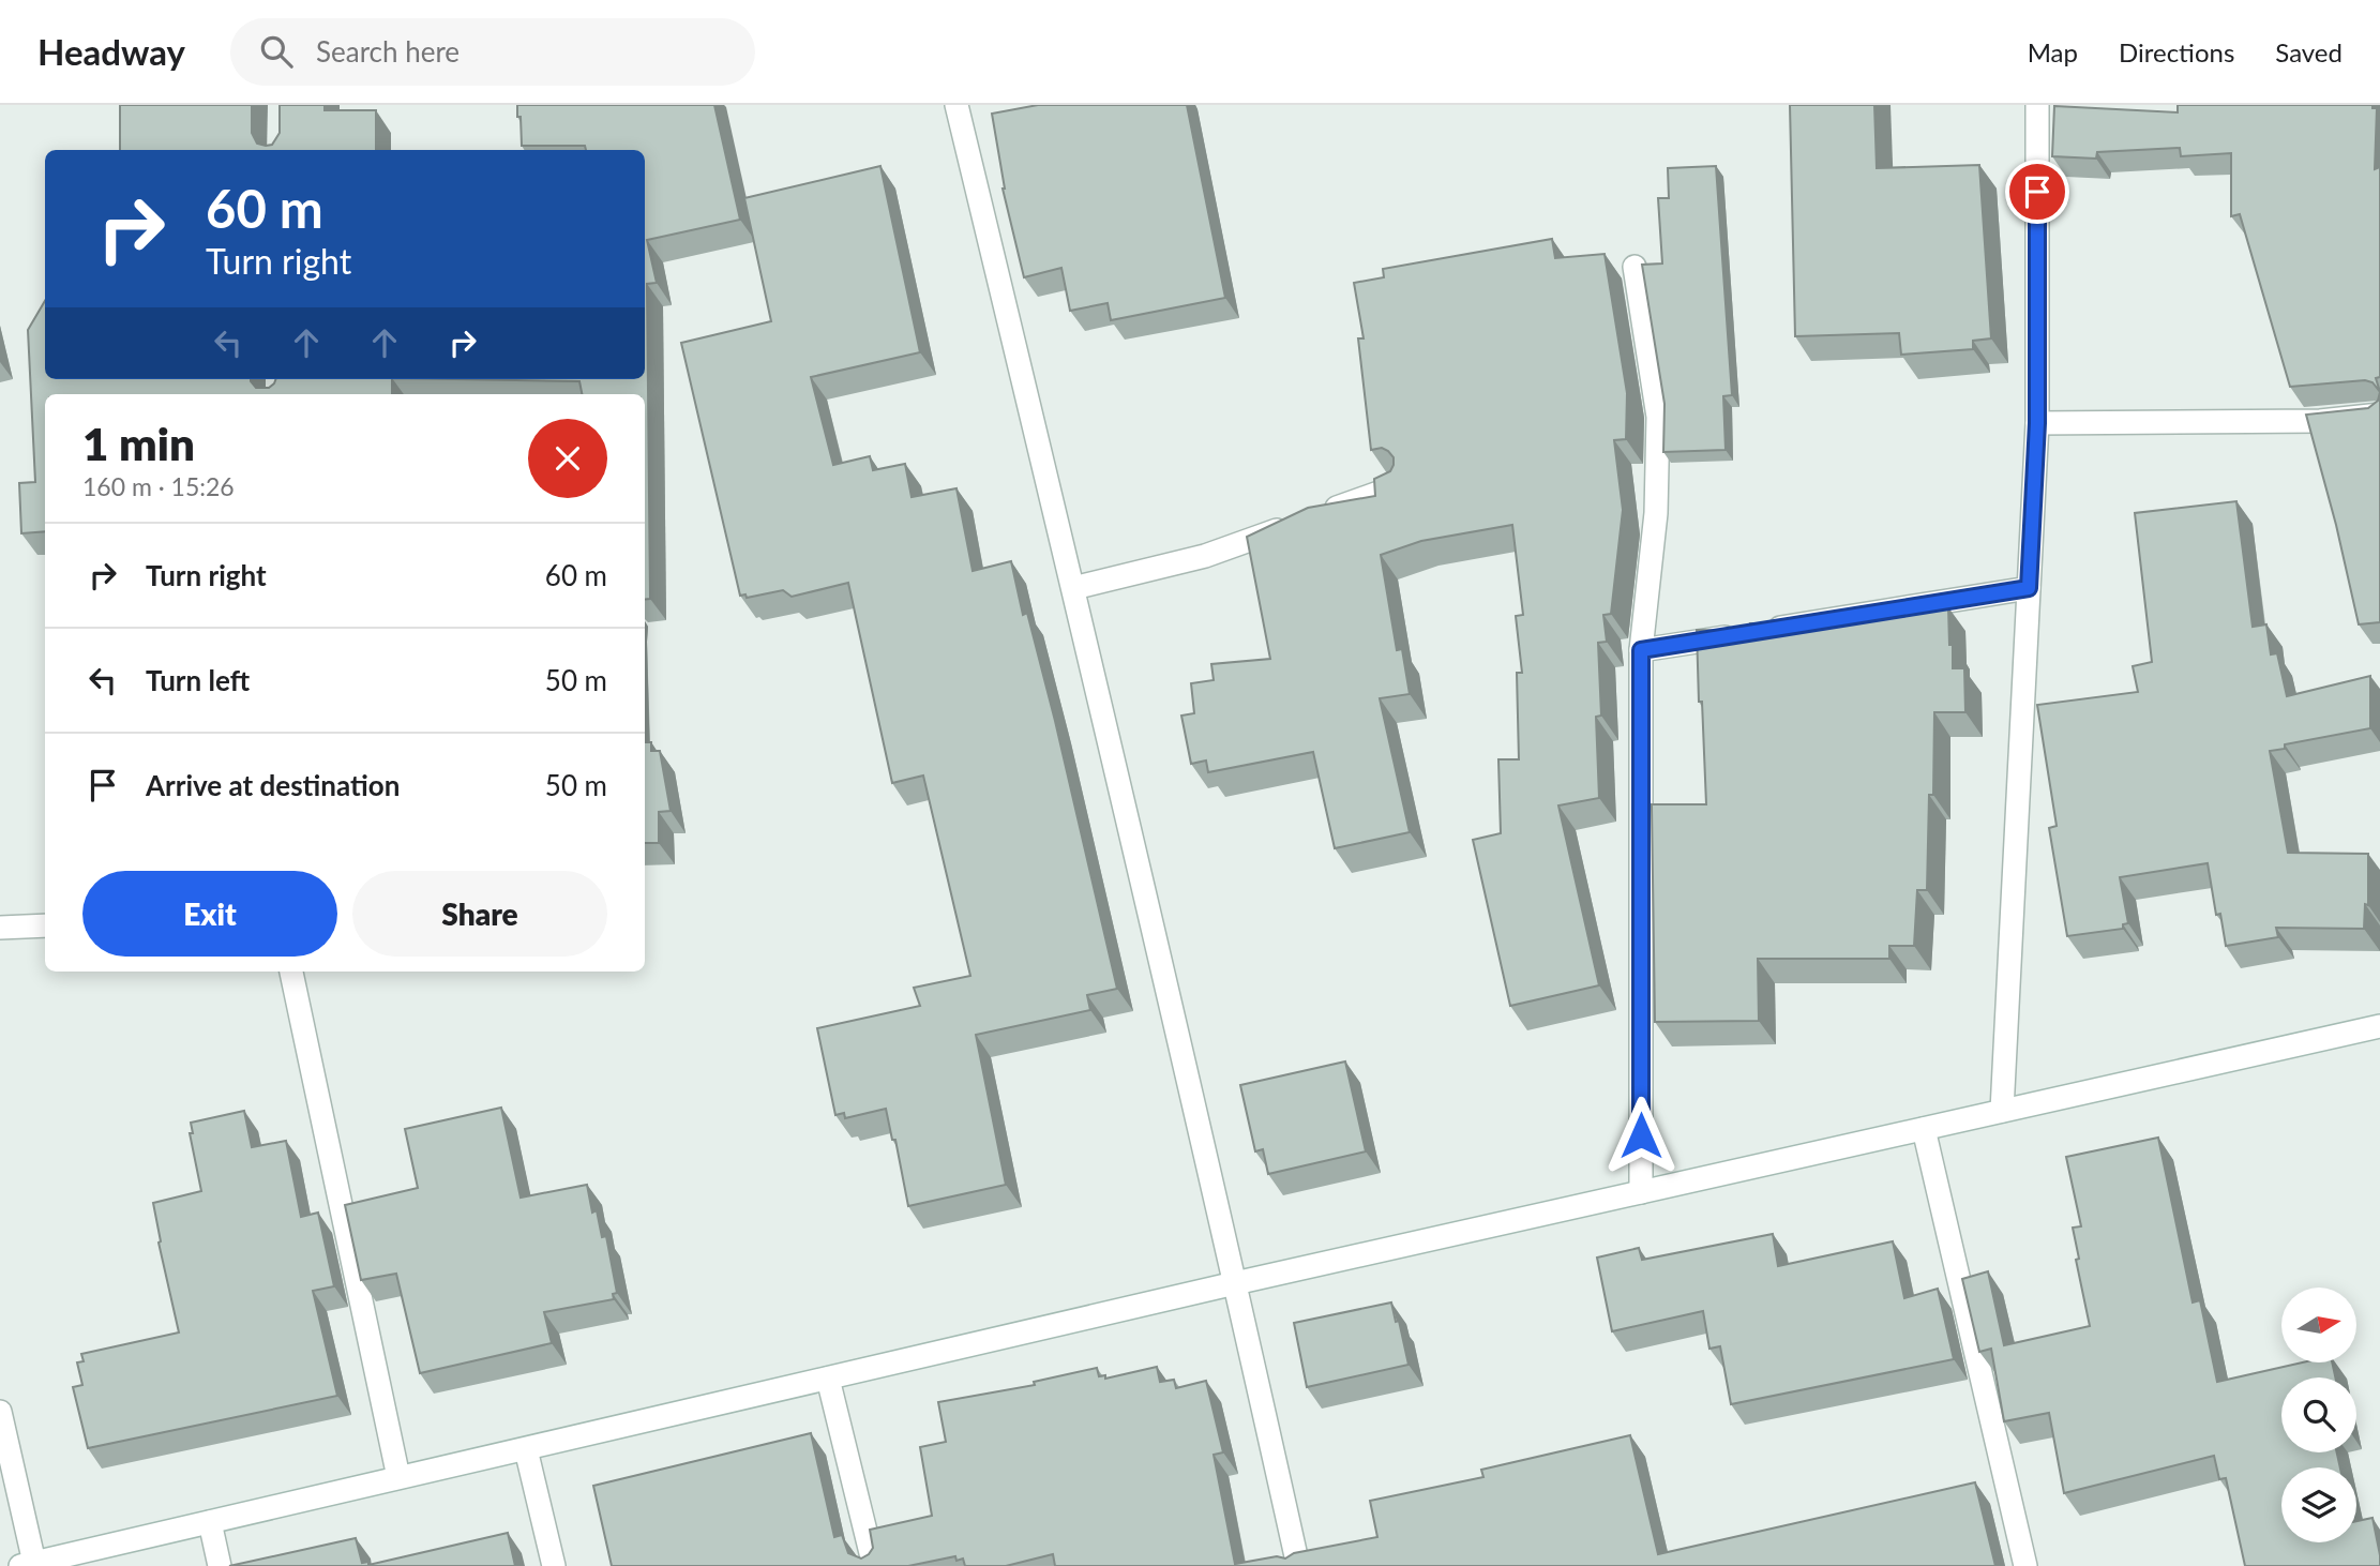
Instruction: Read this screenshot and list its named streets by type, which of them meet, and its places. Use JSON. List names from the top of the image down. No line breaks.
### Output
{"north":"right","page":{"header":"Headway","search":"Search here","nav":["Map","Directions","Saved"],"turn":["60 m","Turn right"],"heading":["1 min","160 m · 15:26"],"list":[{"name":"Turn right","value":"60 m"},{"name":"Turn left","value":"50 m"},{"name":"Arrive at destination","value":"50 m"}],"buttons":["Exit","Share"]}}
